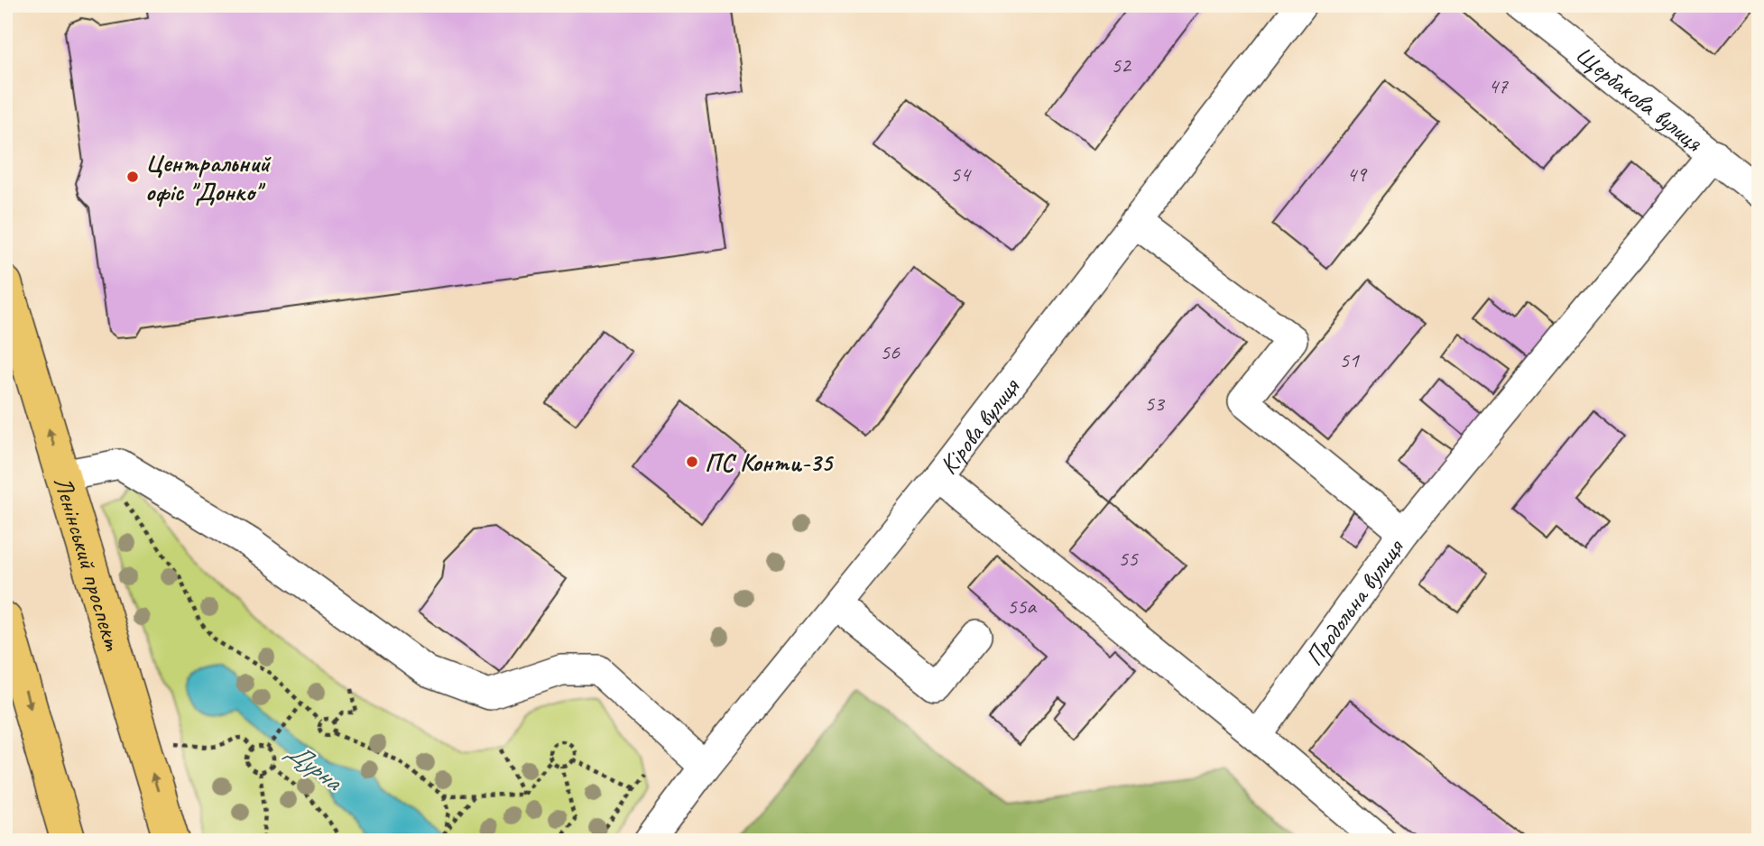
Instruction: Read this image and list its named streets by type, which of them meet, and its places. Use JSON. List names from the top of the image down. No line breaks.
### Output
{"streets":{"main road":["Ленінський проспект"],"street":["Щербакова вулиця","Кірова вулиця","Продольна вулиця"]},"crossings":[["Щербакова вулиця","Продольна вулиця"]],"water":["Дурна"],"places":["Центральний офіс \"Донко\"","ПС Конти-35"],"house_numbers":["52","47","54","49","56","51","53","55","55а"]}
